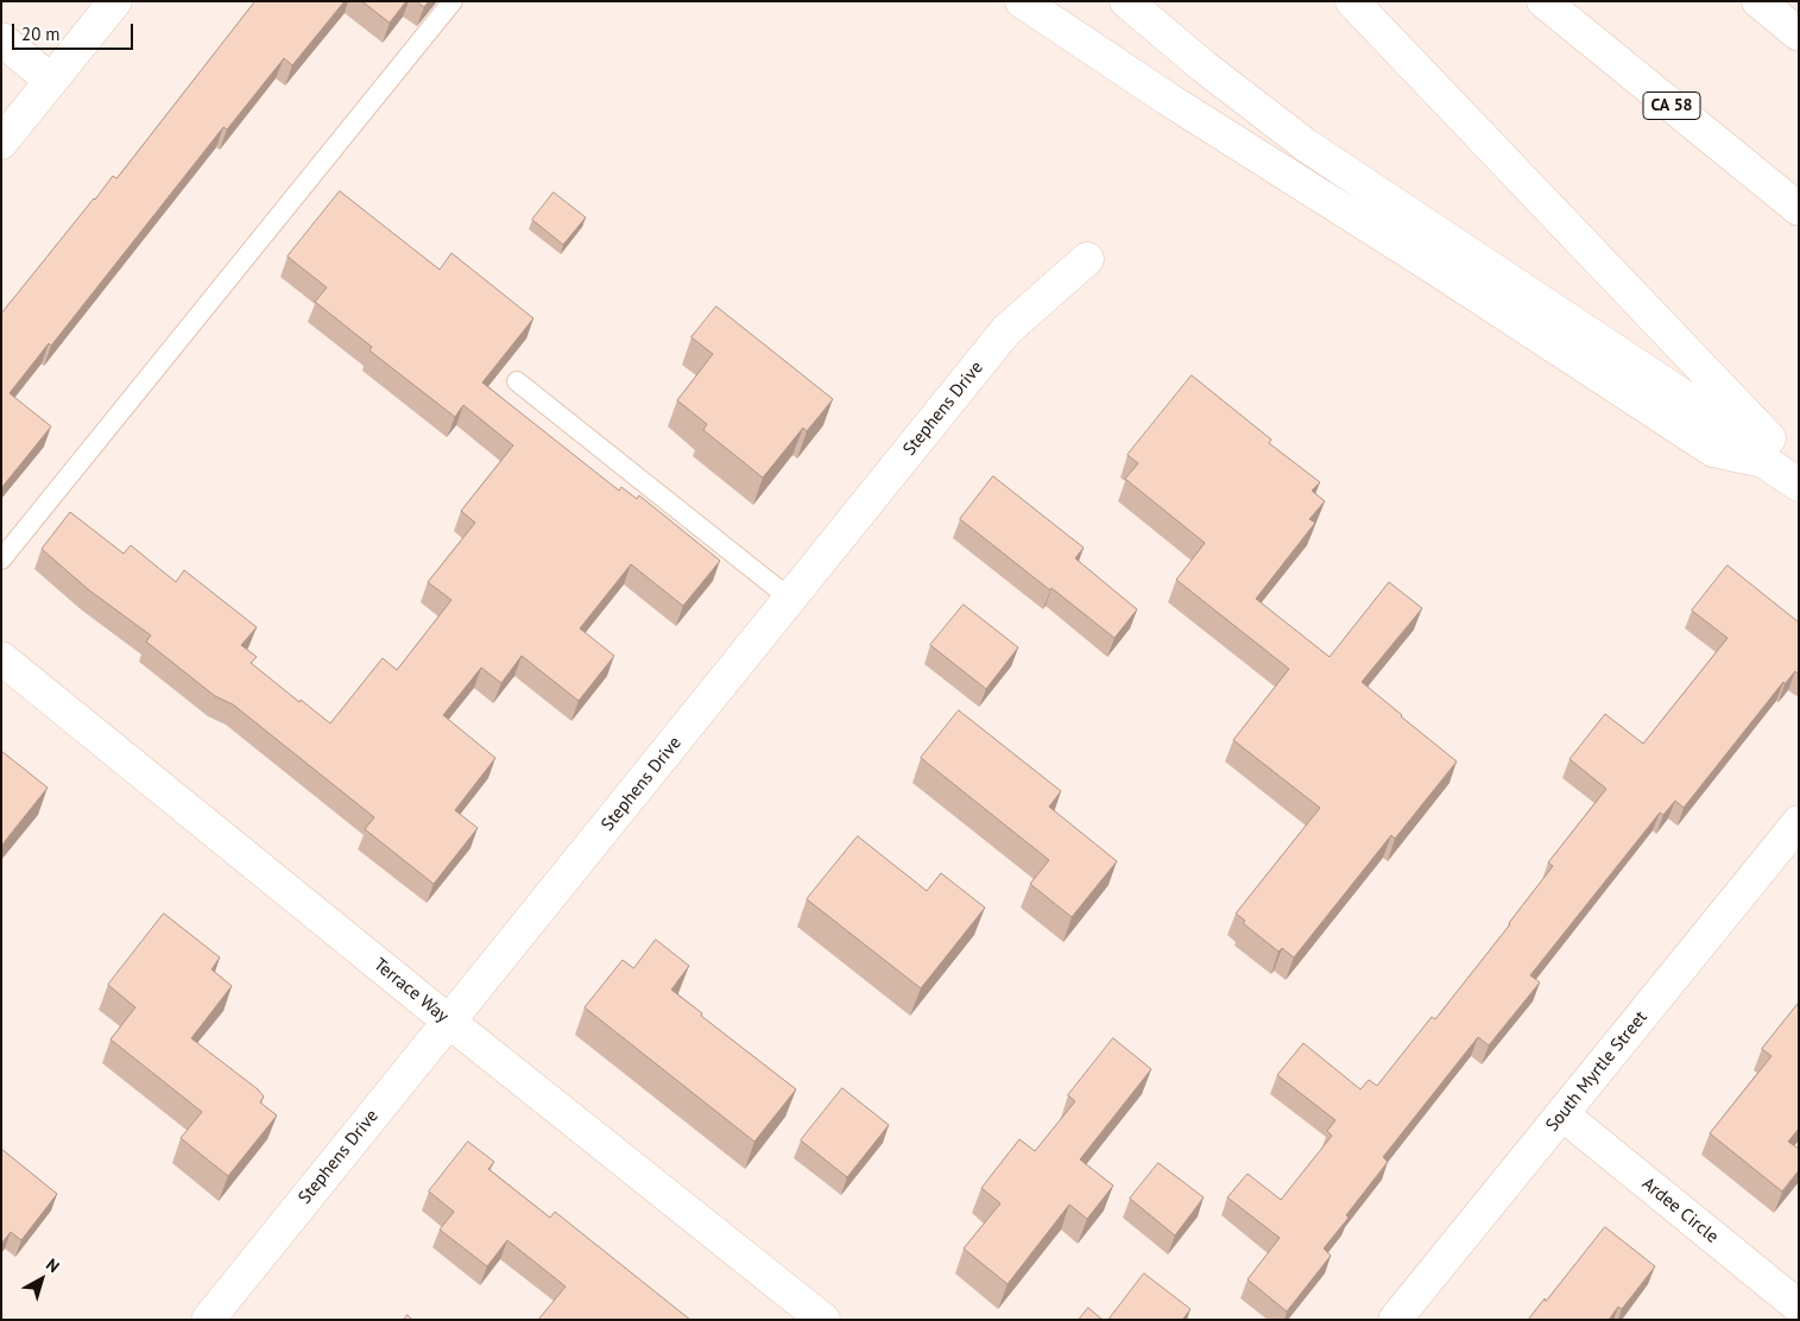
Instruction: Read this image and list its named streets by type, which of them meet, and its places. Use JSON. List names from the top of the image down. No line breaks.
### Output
{"streets":{"main road":["CA 58","Stephens Drive","Terrace Way","South Myrtle Street","Ardee Circle"]},"crossings":[["Stephens Drive","Terrace Way"],["South Myrtle Street","Ardee Circle"]],"scale_bar":"20 m","north":"top right"}
